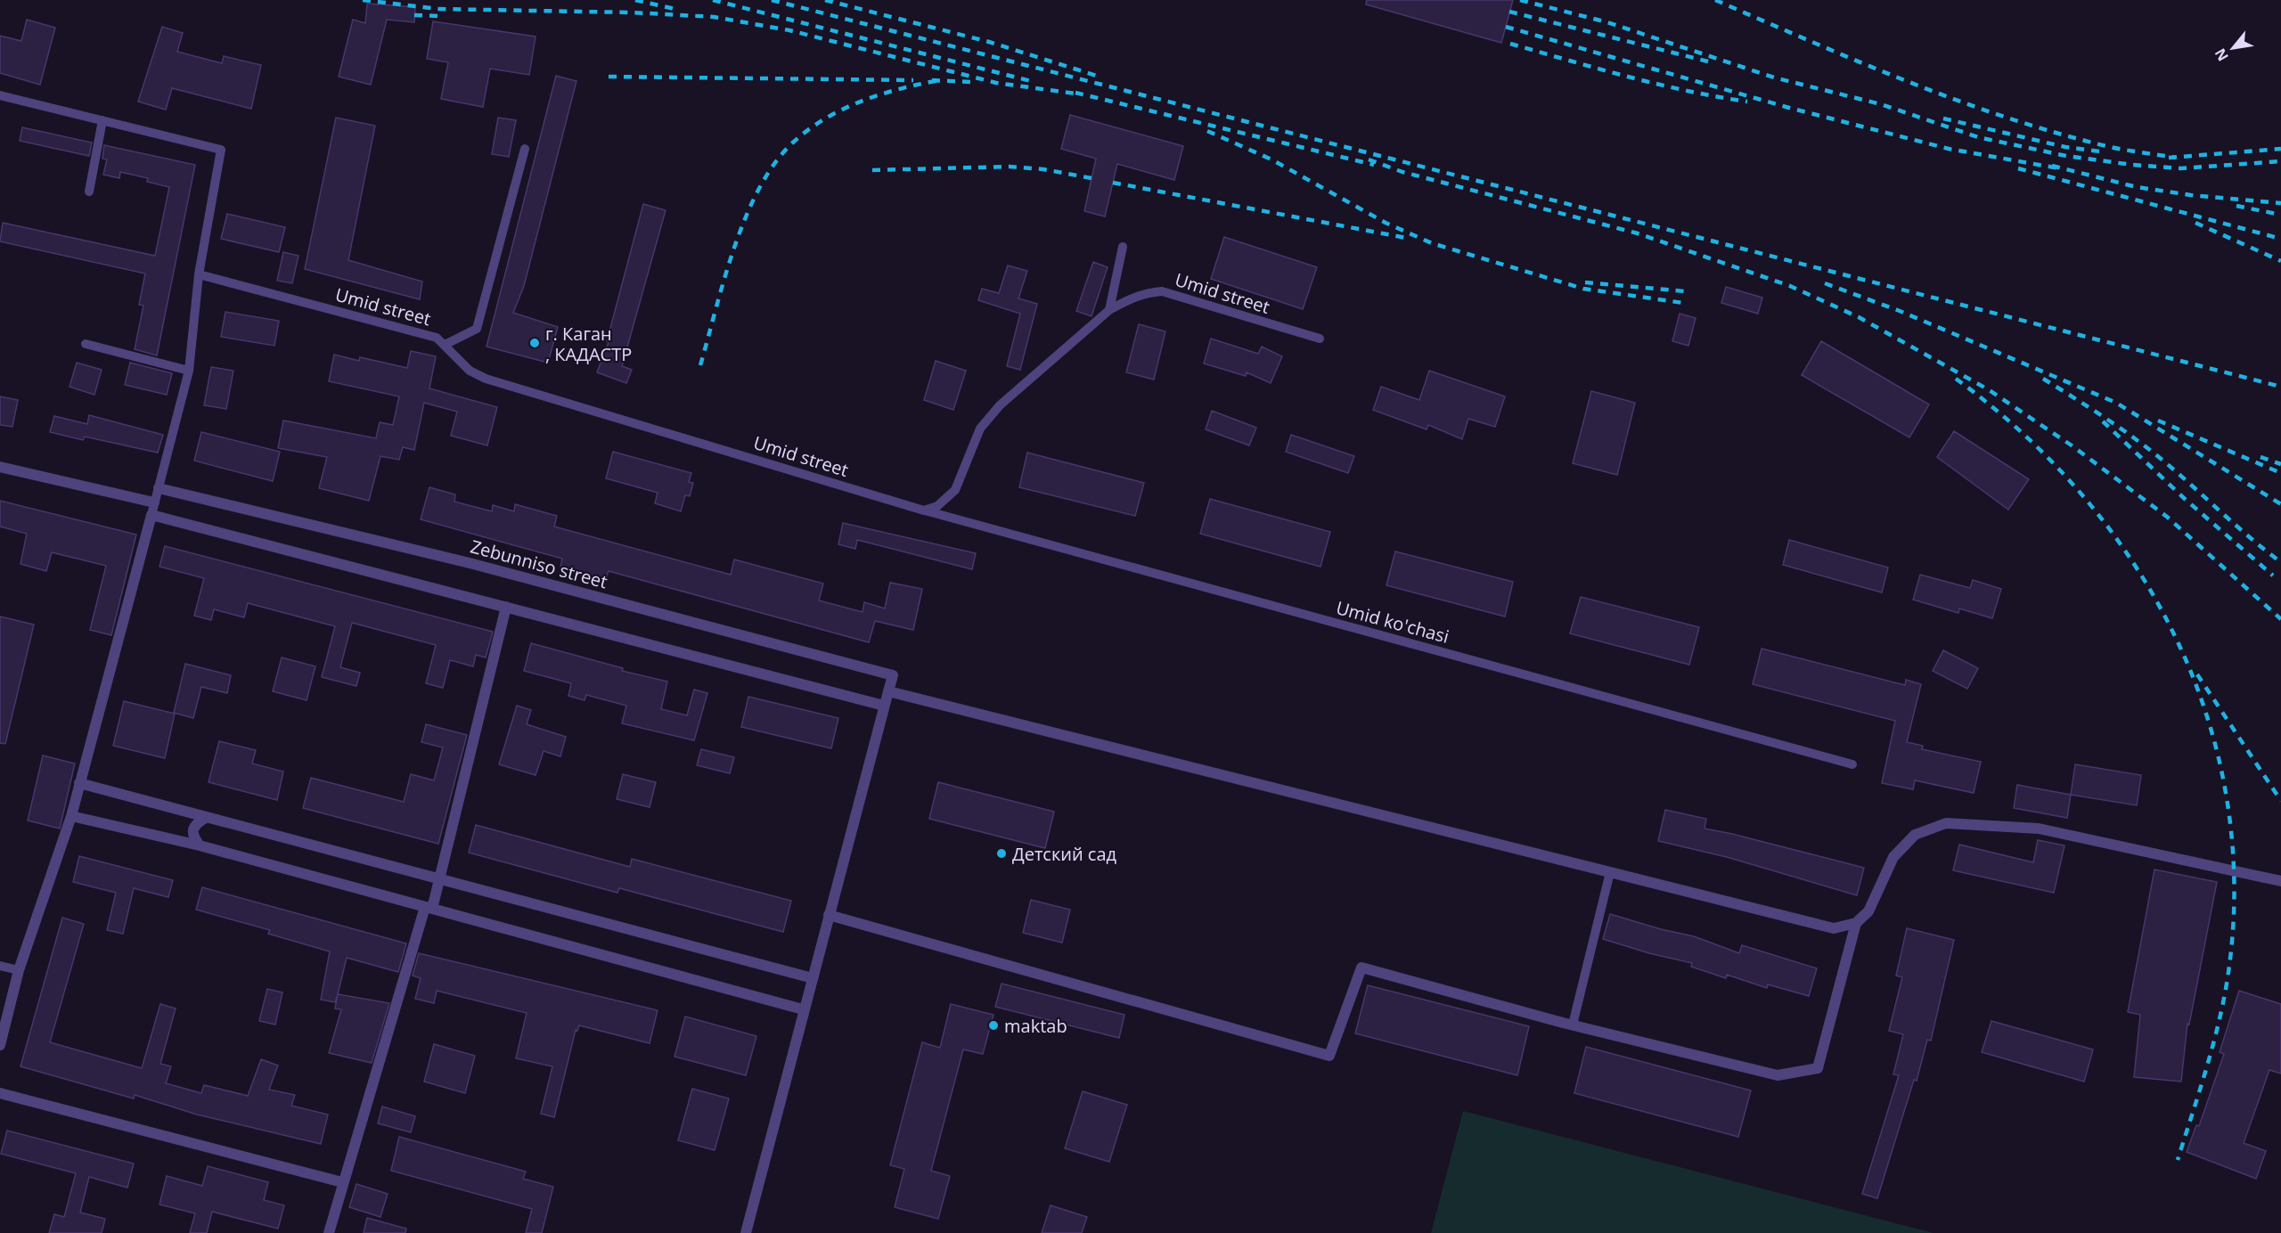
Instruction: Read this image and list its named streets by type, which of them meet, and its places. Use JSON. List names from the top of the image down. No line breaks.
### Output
{"streets":{"street":["Zebunniso street"],"lane":["Umid street","Umid ko'chasi"]},"crossings":[["Umid street","Umid ko'chasi"]],"places":["г. Каган , КАДАСТР","Детский сад","maktab"],"north":"bottom left"}
